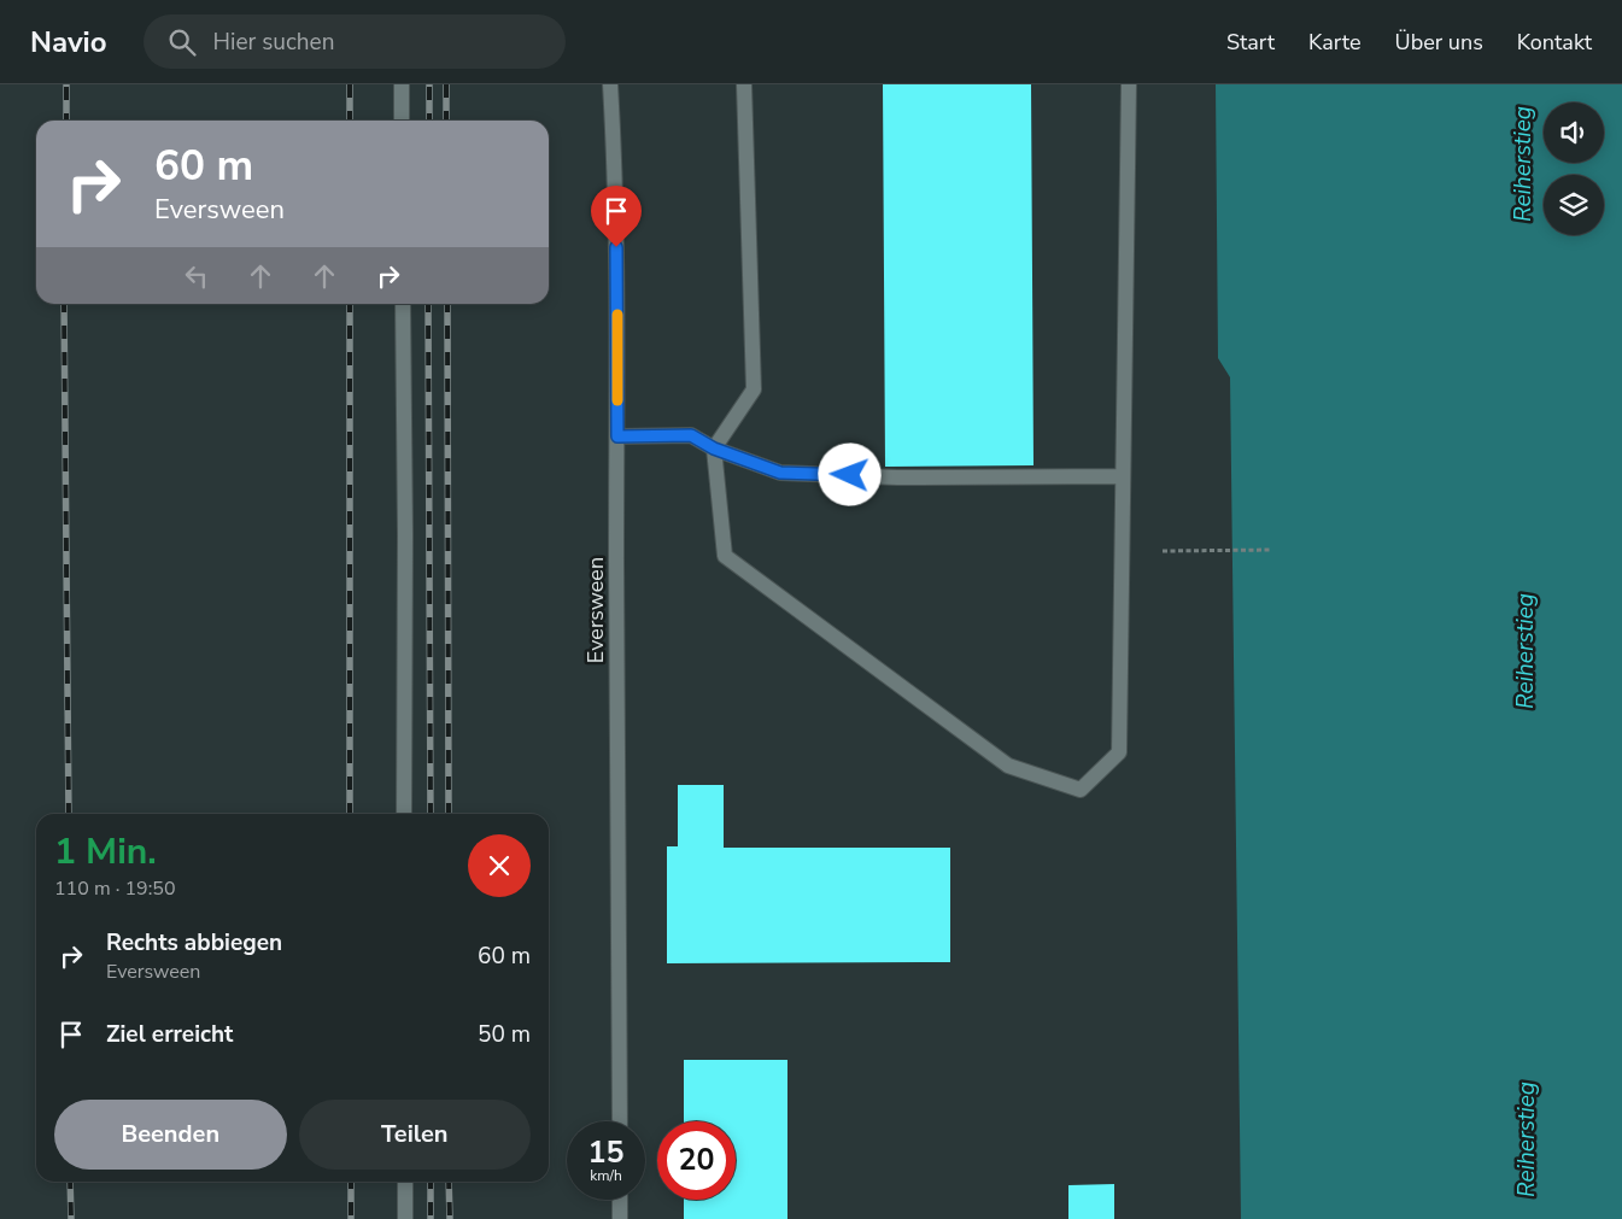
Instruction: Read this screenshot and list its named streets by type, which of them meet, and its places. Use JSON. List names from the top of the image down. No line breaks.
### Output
{"streets":{"street":["Eversween"]},"water":["Reiherstieg"],"page":{"header":"Navio","search":"Hier suchen","nav":["Start","Karte","Über uns","Kontakt"],"turn":["60 m","Eversween"],"heading":["1 Min.","110 m · 19:50"],"list":[{"name":"Rechts abbiegen","note":"Eversween","value":"60 m"},{"name":"Ziel erreicht","value":"50 m"}],"buttons":["Beenden","Teilen"],"speed":"15 km/h","limit":"20"}}
